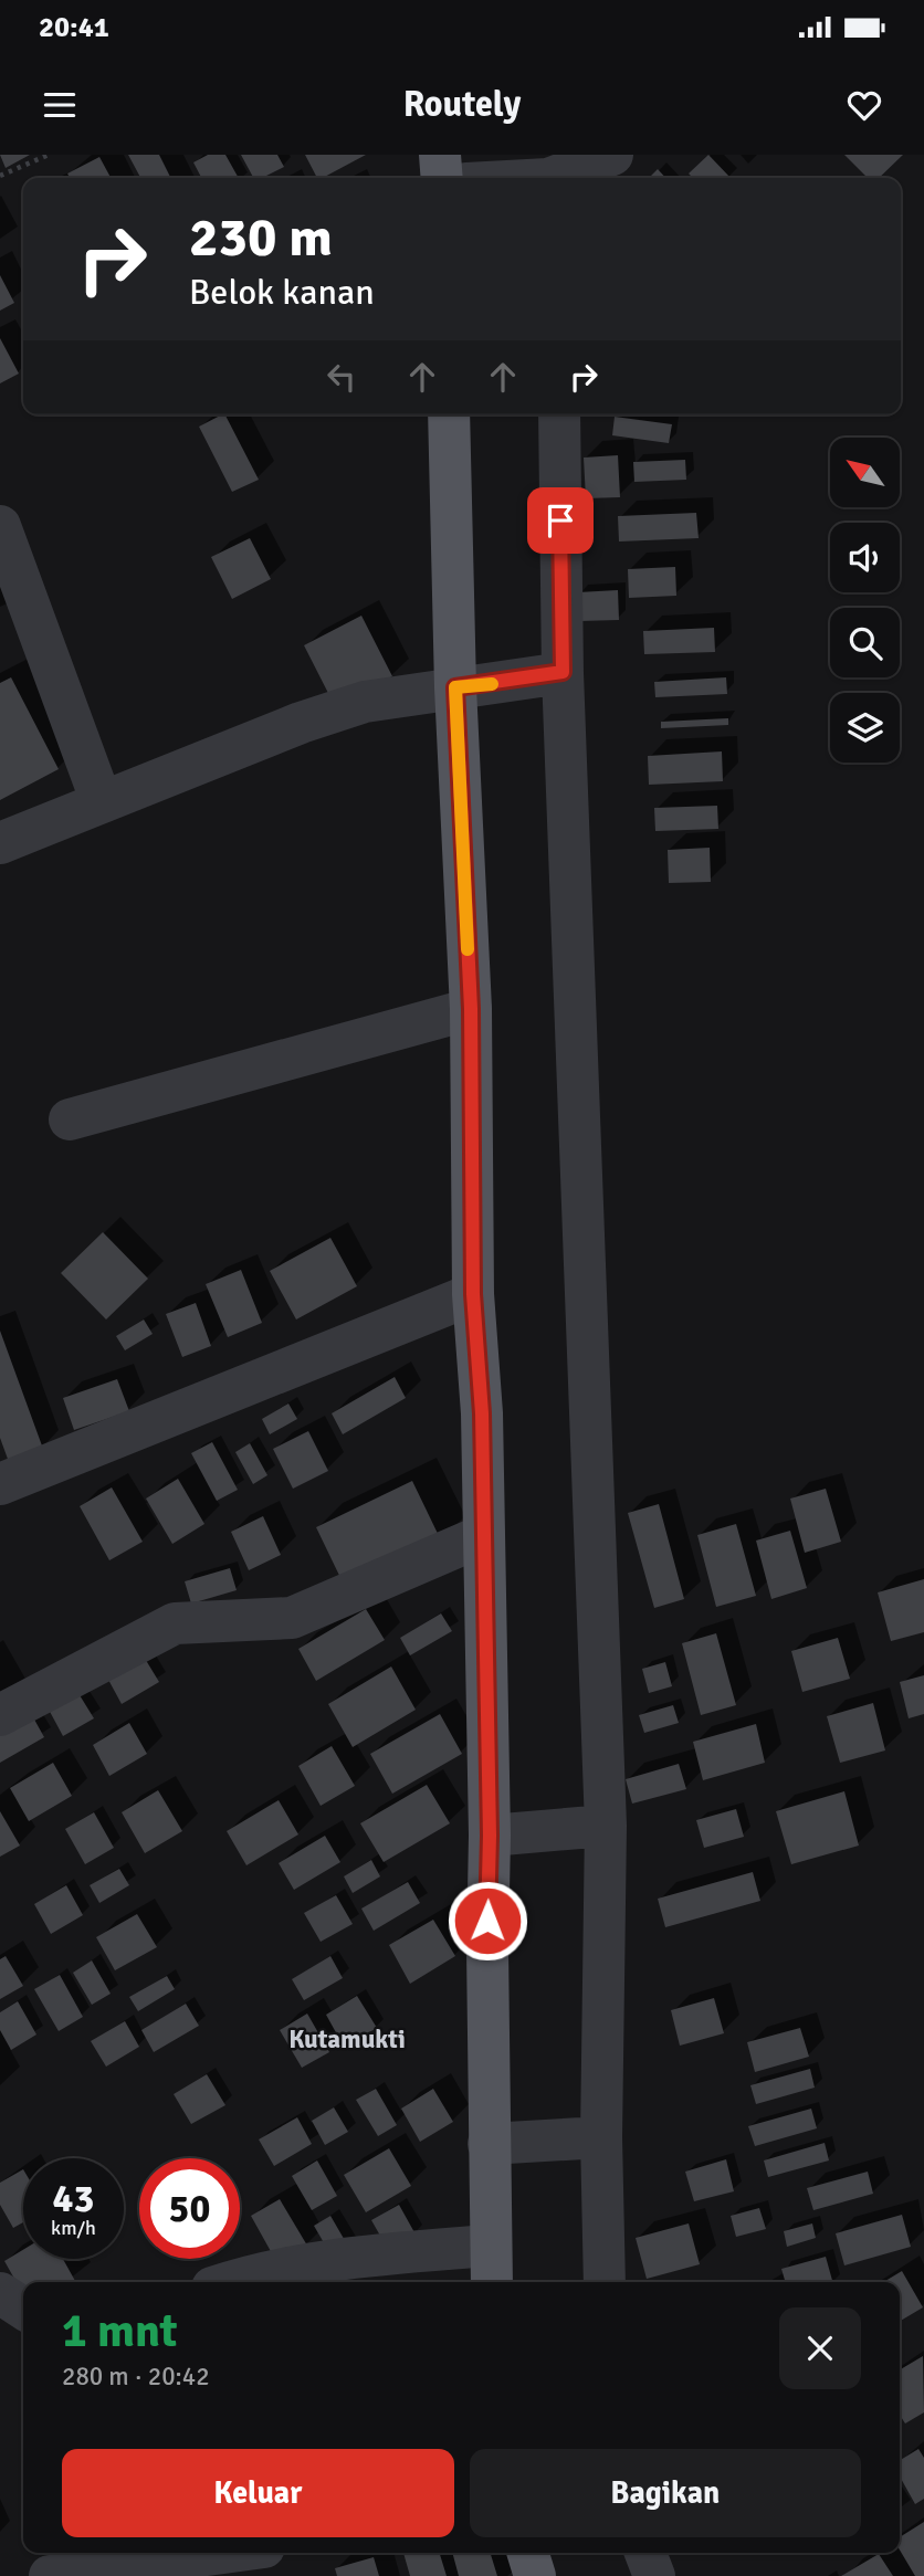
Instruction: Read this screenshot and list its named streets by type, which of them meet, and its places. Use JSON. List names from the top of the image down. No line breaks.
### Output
{"districts":["Kutamukti"],"north":"top left","page":{"status":"20:41","header":"Routely","turn":["230 m","Belok kanan"],"speed":"43 km/h","limit":"50","heading":["1 mnt","280 m · 20:42"],"buttons":["Keluar","Bagikan"]}}
